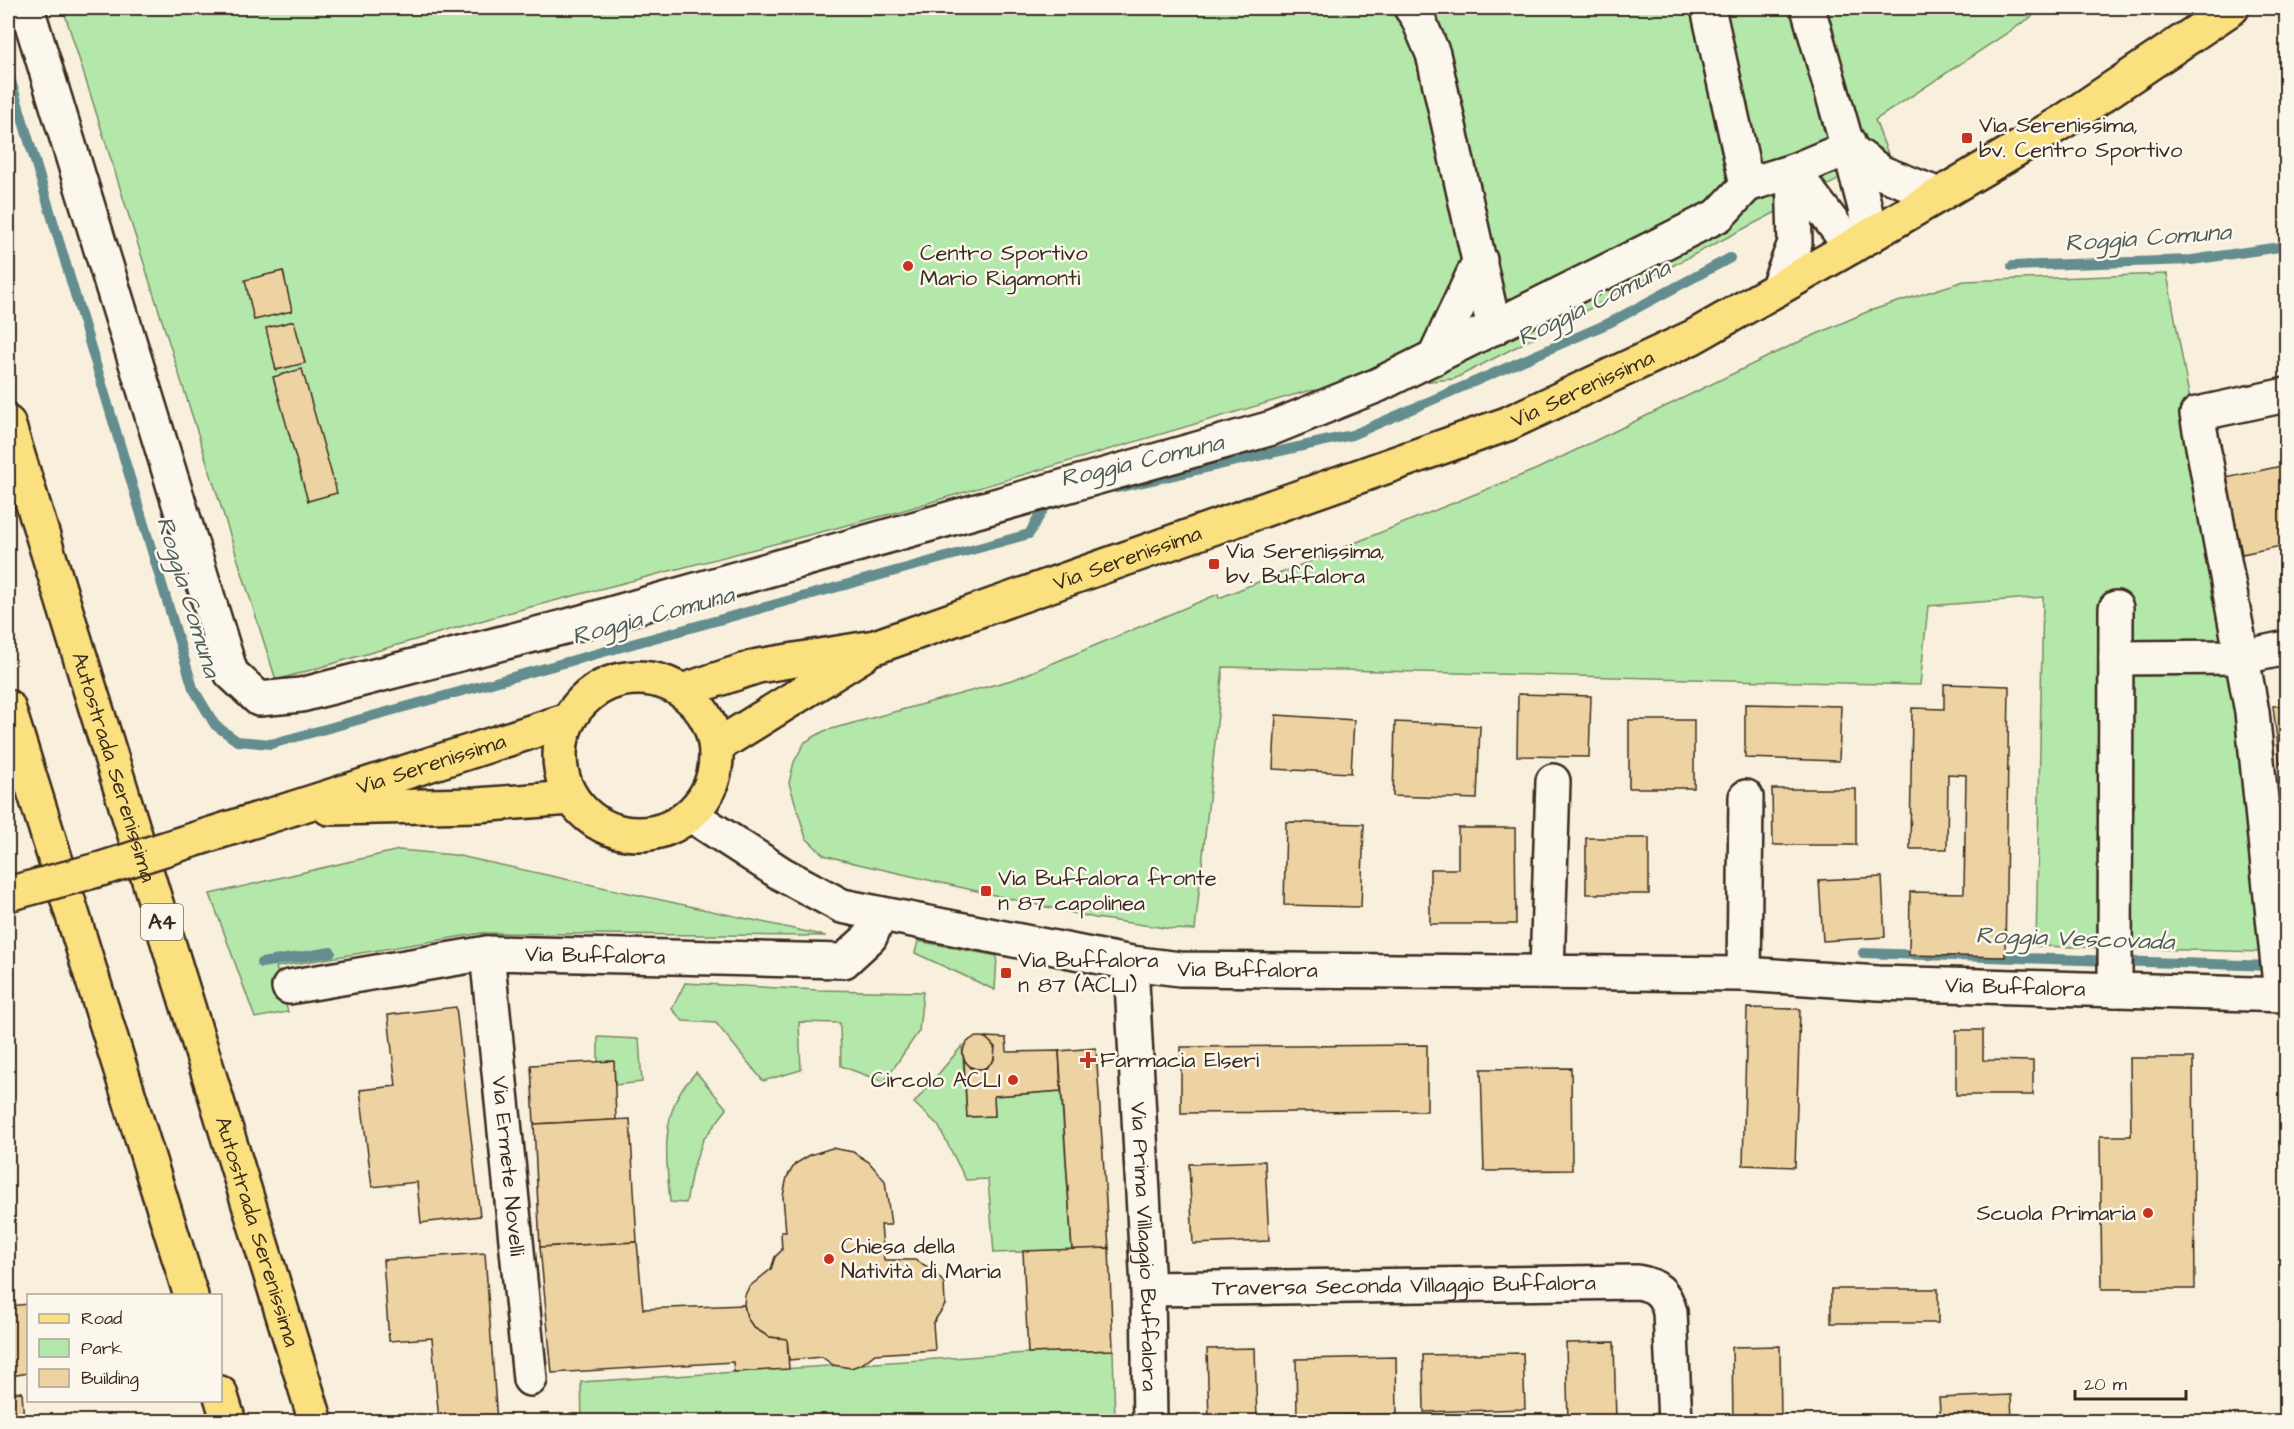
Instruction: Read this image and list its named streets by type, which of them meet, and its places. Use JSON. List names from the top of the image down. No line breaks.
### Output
{"streets":{"main road":["Via Serenissima","Autostrada Serenissima","A4"],"street":["Via Buffalora","Via Ermete Novelli","Via Prima Villaggio Buffalora","Traversa Seconda Villaggio Buffalora"]},"crossings":[["Via Serenissima","Via Buffalora"],["Via Buffalora","Via Ermete Novelli"],["Via Buffalora","Via Prima Villaggio Buffalora"],["Via Prima Villaggio Buffalora","Traversa Seconda Villaggio Buffalora"]],"water":["Roggia Comuna","Roggia Vescovada"],"places":{"transit":["Via Serenissima, bv. Centro Sportivo","Via Serenissima, bv. Buffalora","Via Buffalora fronte n 87 capolinea","Via Buffalora n 87 (ACLI)"],"other":["Centro Sportivo Mario Rigamonti","Circolo ACLI","Scuola Primaria","Chiesa della Natività di Maria"],"health":["Farmacia Elseri"]},"legend":["Road","Park","Building"],"scale_bar":"20 m"}
